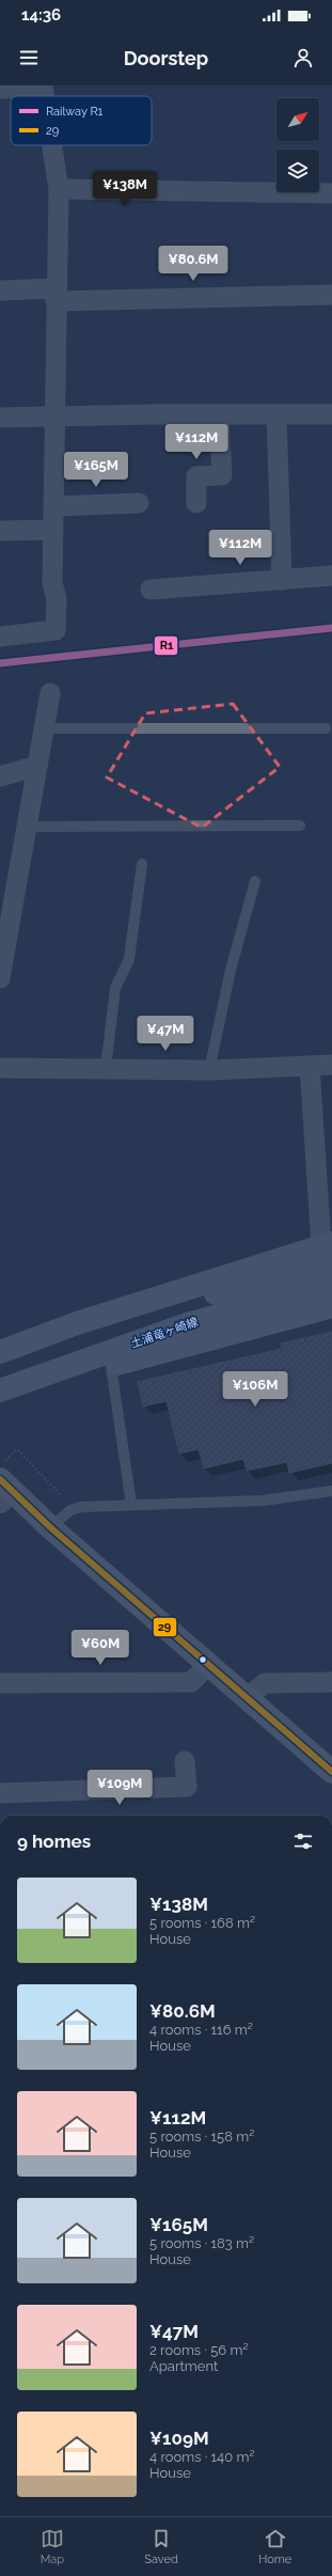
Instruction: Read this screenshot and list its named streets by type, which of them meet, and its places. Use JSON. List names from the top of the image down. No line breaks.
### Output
{"streets":{"main road":["土浦竜ヶ崎線"]},"lines":["rail line R1","transit line 29"],"legend":["Railway R1","29"],"north":"top right","page":{"status":"14:36","header":"Doorstep","price":["¥138M","¥80.6M","¥112M","¥165M","¥112M","¥47M","¥106M","¥60M","¥109M"],"heading":"9 homes","list":[{"name":"¥138M","note":"5 rooms · 168 m² · House"},{"name":"¥80.6M","note":"4 rooms · 116 m² · House"},{"name":"¥112M","note":"5 rooms · 158 m² · House"},{"name":"¥165M","note":"5 rooms · 183 m² · House"},{"name":"¥47M","note":"2 rooms · 56 m² · Apartment"},{"name":"¥109M","note":"4 rooms · 140 m² · House"}],"tabs":["Map","Saved","Home"]}}
